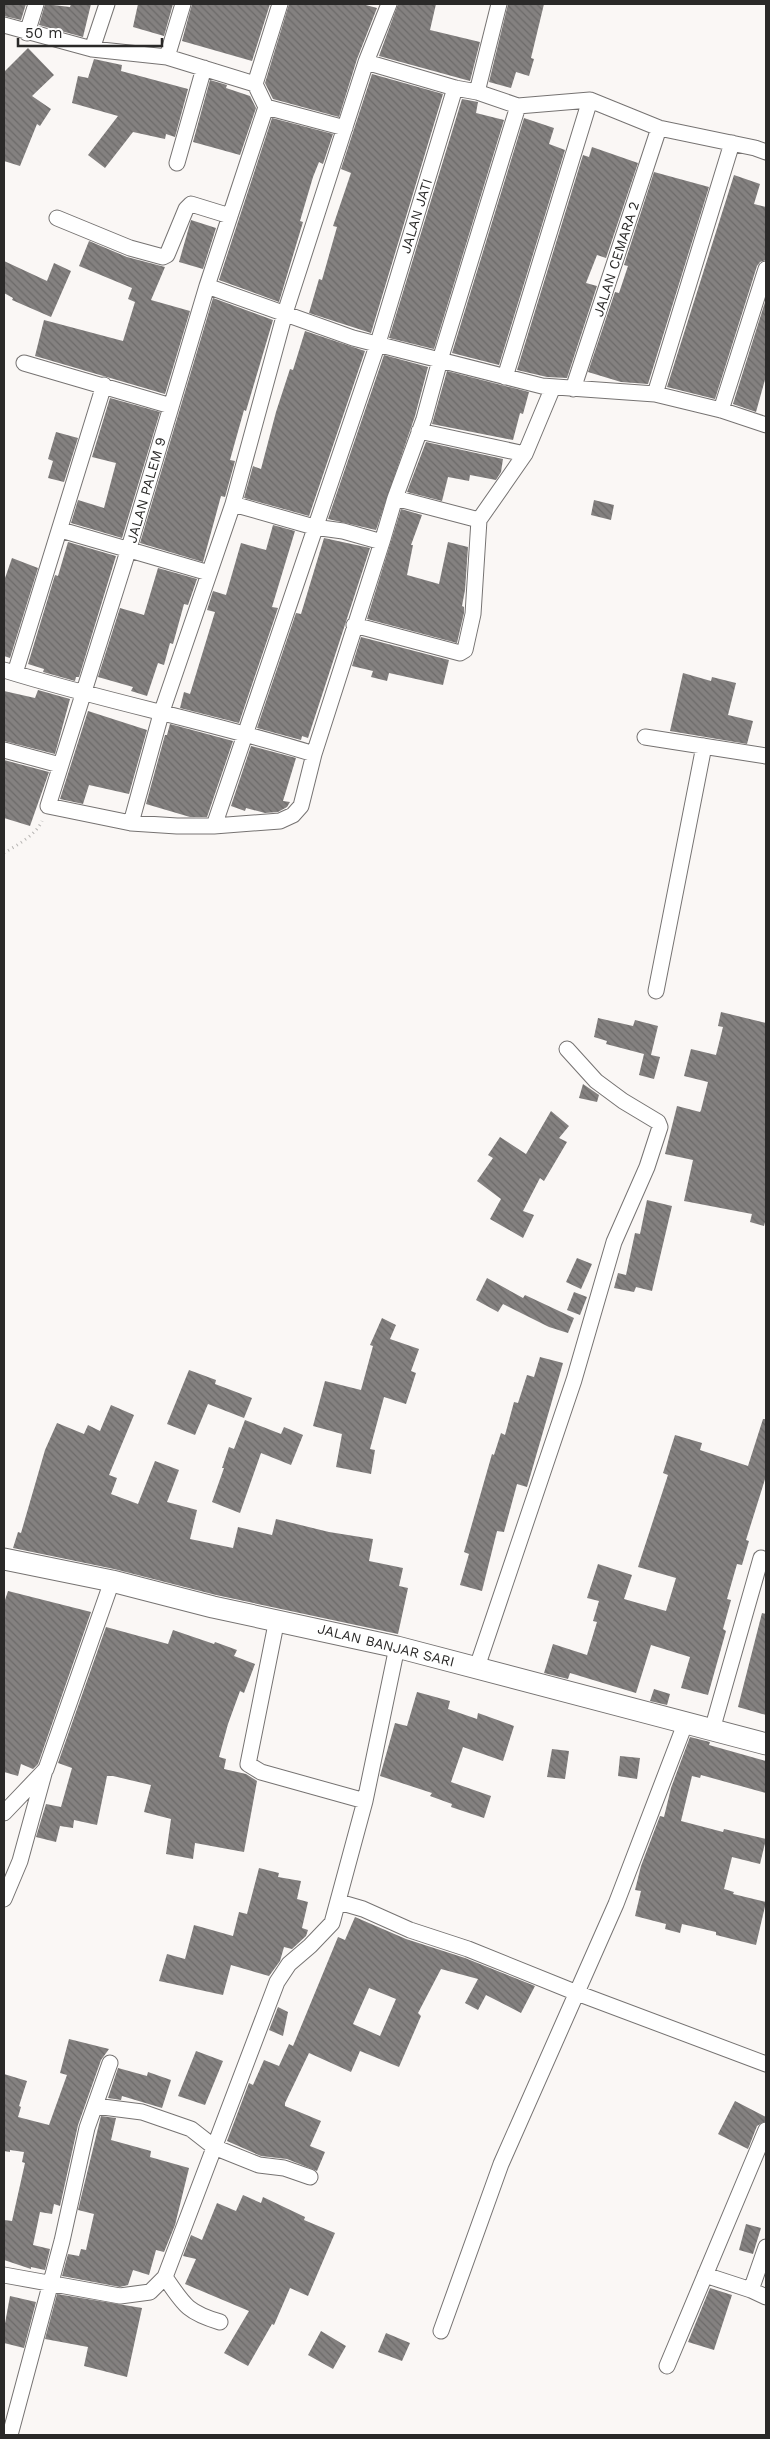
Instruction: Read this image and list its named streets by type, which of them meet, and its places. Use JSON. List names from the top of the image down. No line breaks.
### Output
{"streets":{"street":["JALAN JATI","JALAN CEMARA 2","JALAN PALEM 9","JALAN BANJAR SARI"]},"scale_bar":"50 m"}
